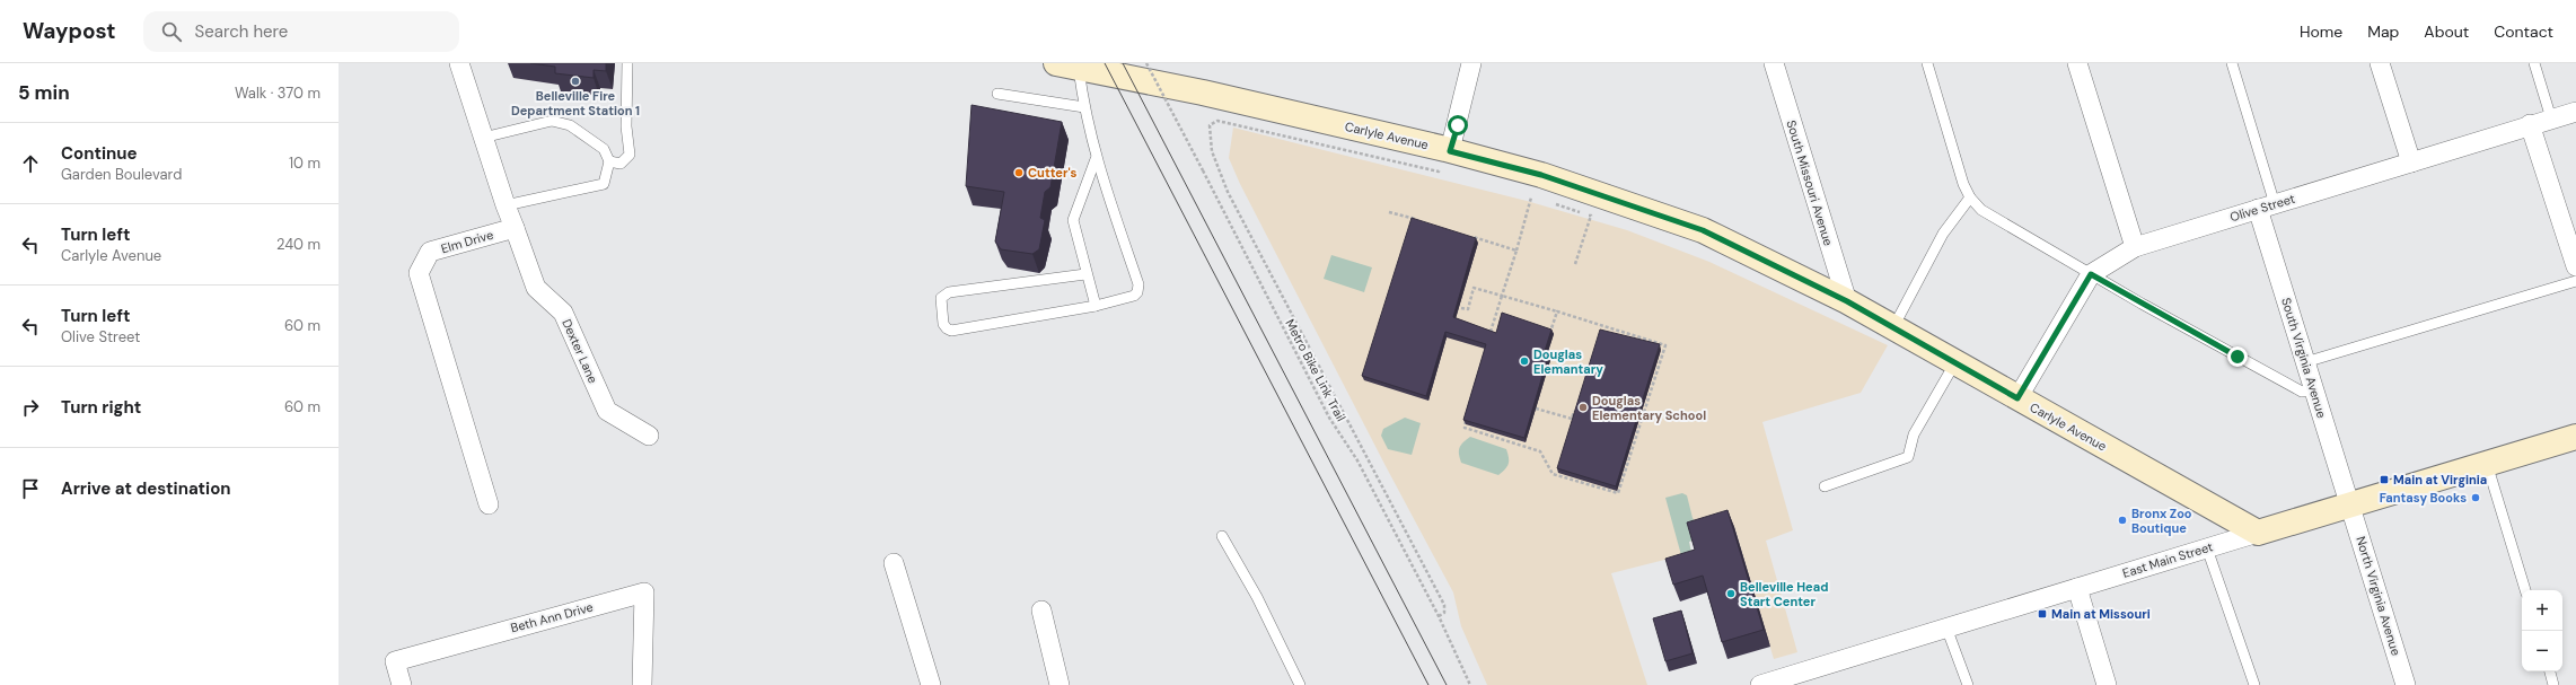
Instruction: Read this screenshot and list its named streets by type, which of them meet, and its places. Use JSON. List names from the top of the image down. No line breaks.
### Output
{"streets":{"main road":["Carlyle Avenue","East Main Street"],"street":["South Missouri Avenue","Olive Street","Elm Drive","Dexter Lane","South Virginia Avenue","North Virginia Avenue","Beth Ann Drive"],"path":["Metro Bike Link Trail"]},"crossings":[["Carlyle Avenue","South Missouri Avenue"],["Carlyle Avenue","Olive Street"],["Carlyle Avenue","East Main Street"],["Olive Street","South Virginia Avenue"],["Elm Drive","Dexter Lane"],["South Virginia Avenue","East Main Street"],["South Virginia Avenue","North Virginia Avenue"],["East Main Street","North Virginia Avenue"]],"places":{"other":["Belleville Fire Department Station 1","Cutter's","Douglas Elemantary","Douglas Elementary School","Fantasy Books","Bronx Zoo Boutique","Belleville Head Start Center"],"transit":["Main at Virginia","Main at Missouri"]},"page":{"header":"Waypost","search":"Search here","nav":["Home","Map","About","Contact"],"heading":["5 min","Walk · 370 m"],"list":[["Continue","Garden Boulevard","10 m"],["Turn left","Carlyle Avenue","240 m"],["Turn left","Olive Street","60 m"],["Turn right","60 m"],"Arrive at destination"],"map_buttons":["+","−"]}}
